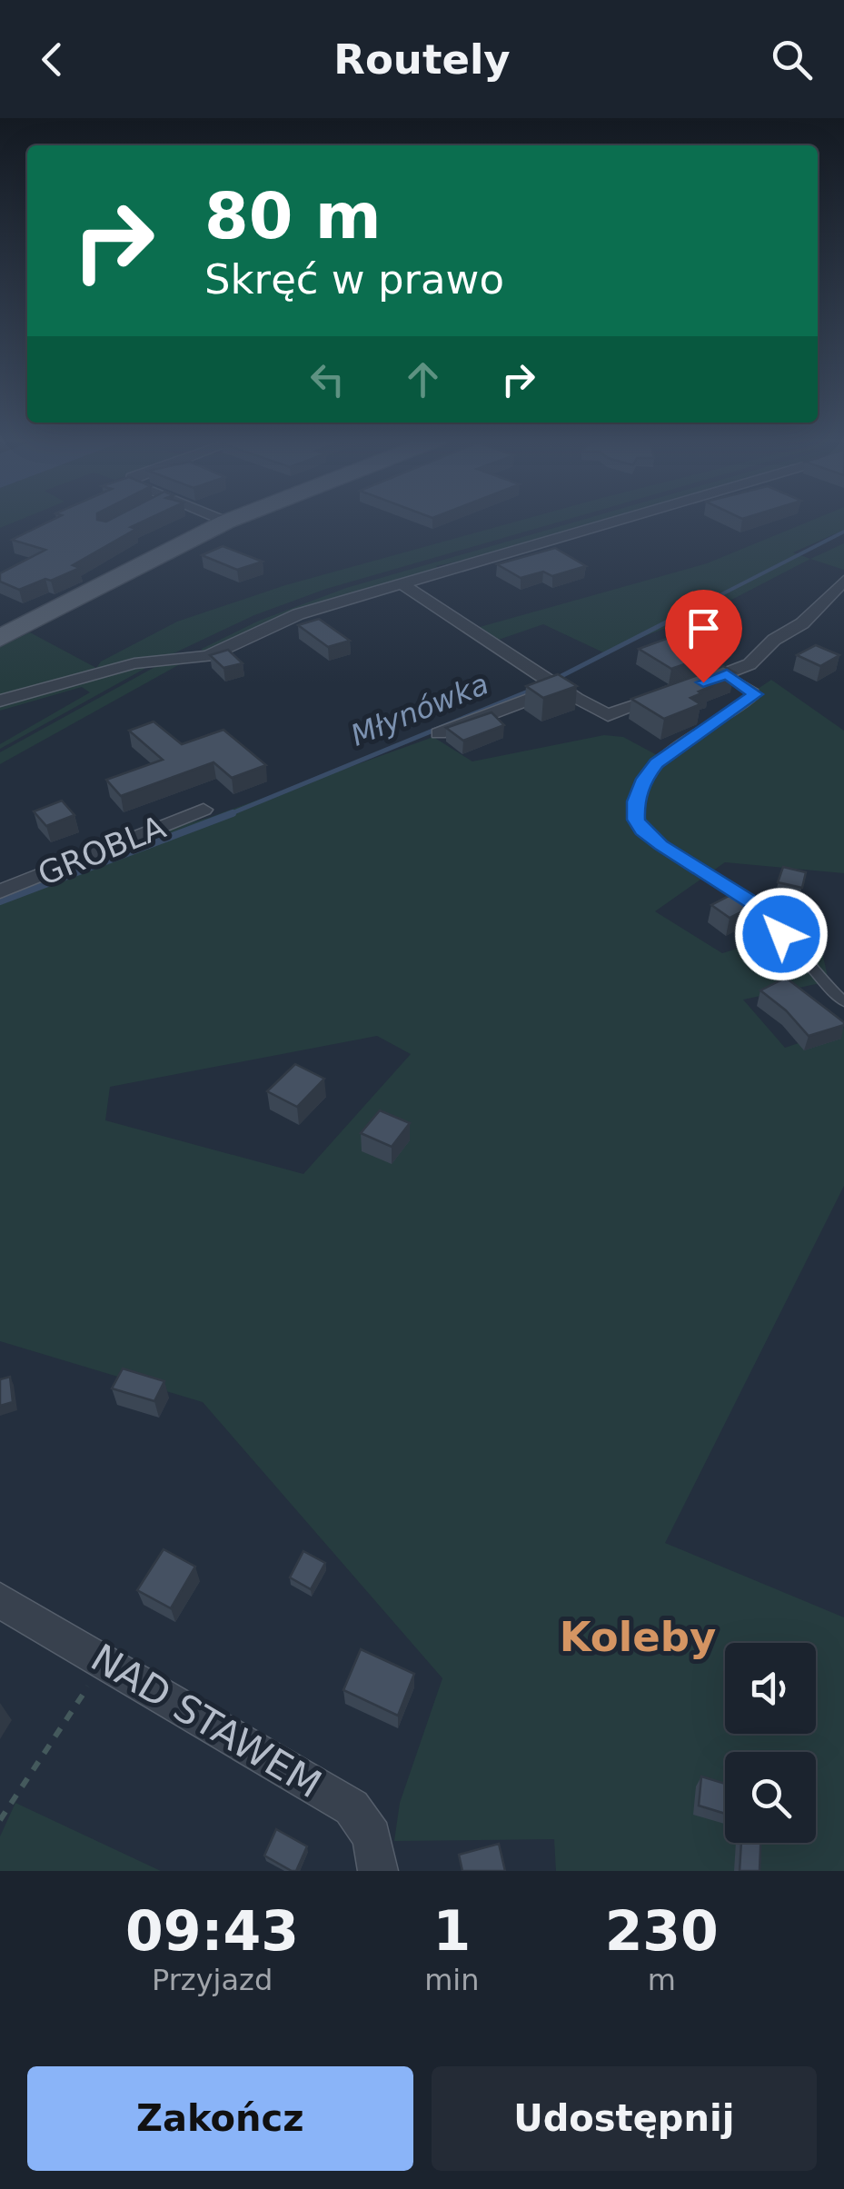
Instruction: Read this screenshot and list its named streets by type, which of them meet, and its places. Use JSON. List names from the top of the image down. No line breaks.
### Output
{"streets":{"street":["GROBLA","NAD STAWEM"]},"districts":["Koleby"],"water":["Młynówka"],"page":{"header":"Routely","turn":["80 m","Skręć w prawo"],"eta":["09:43","Przyjazd","1","min","230","m"],"buttons":["Zakończ","Udostępnij"]}}
